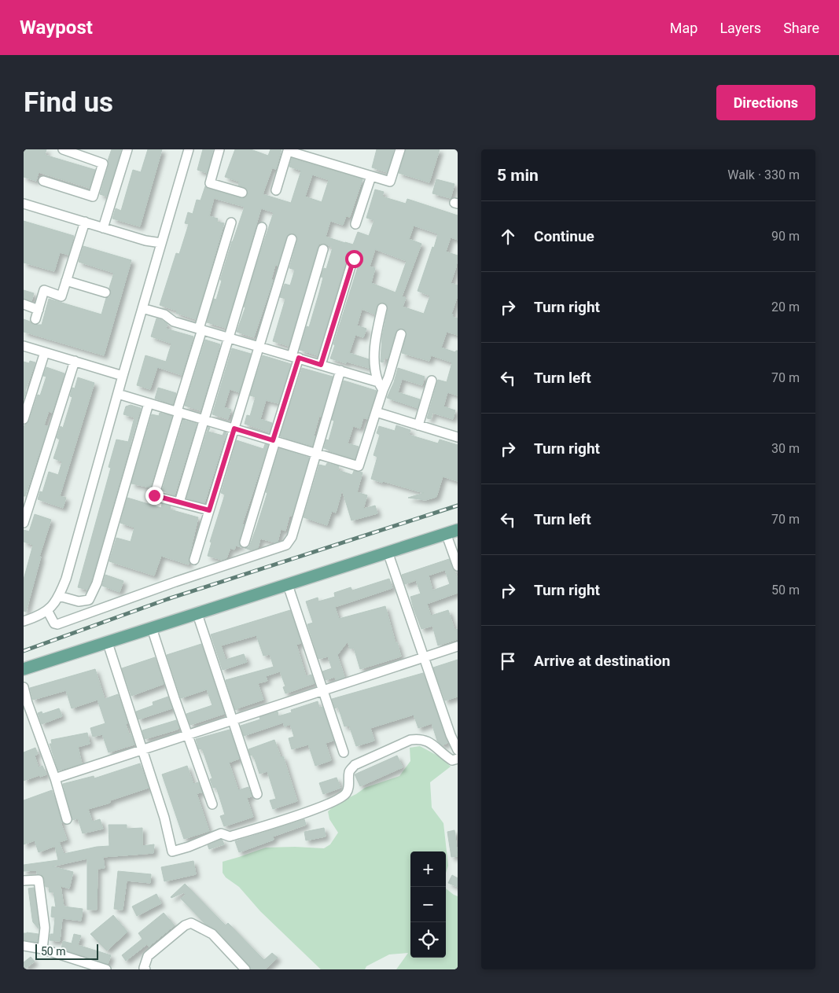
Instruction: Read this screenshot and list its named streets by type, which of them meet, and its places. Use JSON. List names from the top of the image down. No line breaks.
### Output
{"scale_bar":"50 m","page":{"header":"Waypost","nav":["Map","Layers","Share"],"buttons":"Directions","title":"Find us","heading":["5 min","Walk · 330 m"],"list":[["Continue","90 m"],["Turn right","20 m"],["Turn left","70 m"],["Turn right","30 m"],["Turn left","70 m"],["Turn right","50 m"],"Arrive at destination"],"map_buttons":["+","−"],"scale":"50 m"}}
